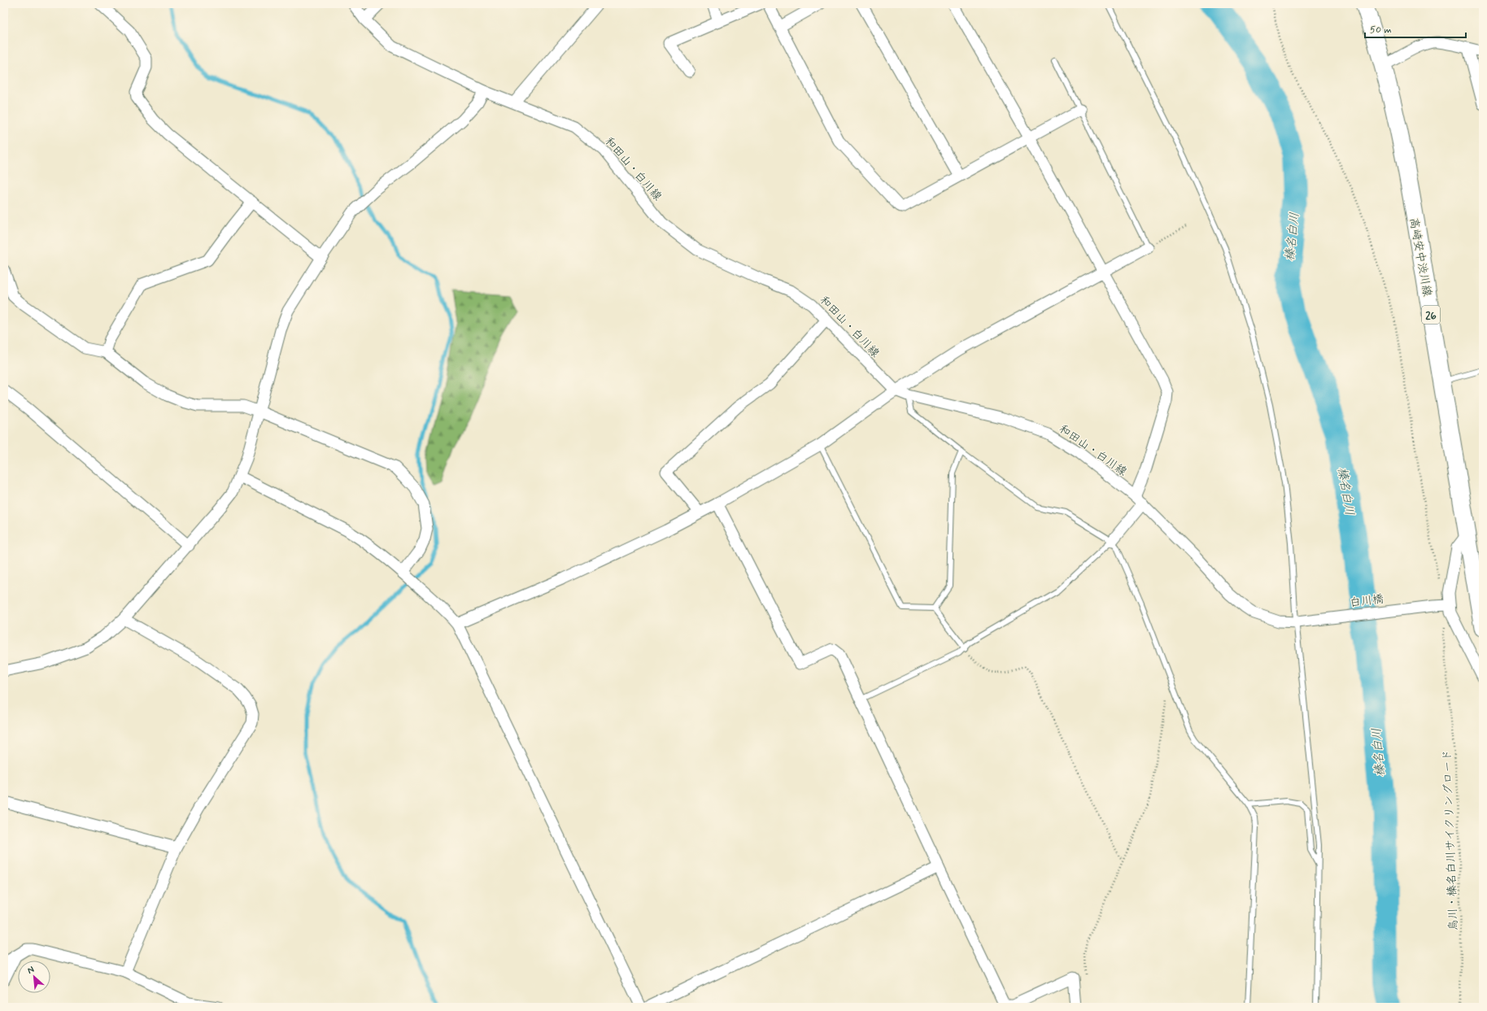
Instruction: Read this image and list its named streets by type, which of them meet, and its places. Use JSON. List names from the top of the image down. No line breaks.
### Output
{"streets":{"main road":["高崎安中渋川線","26"],"street":["和田山・白川線","白川橋"],"path":["烏川・榛名白川サイクリングロード"]},"crossings":[["和田山・白川線","白川橋"]],"water":["榛名白川"],"scale_bar":"50 m","north":"top left"}
